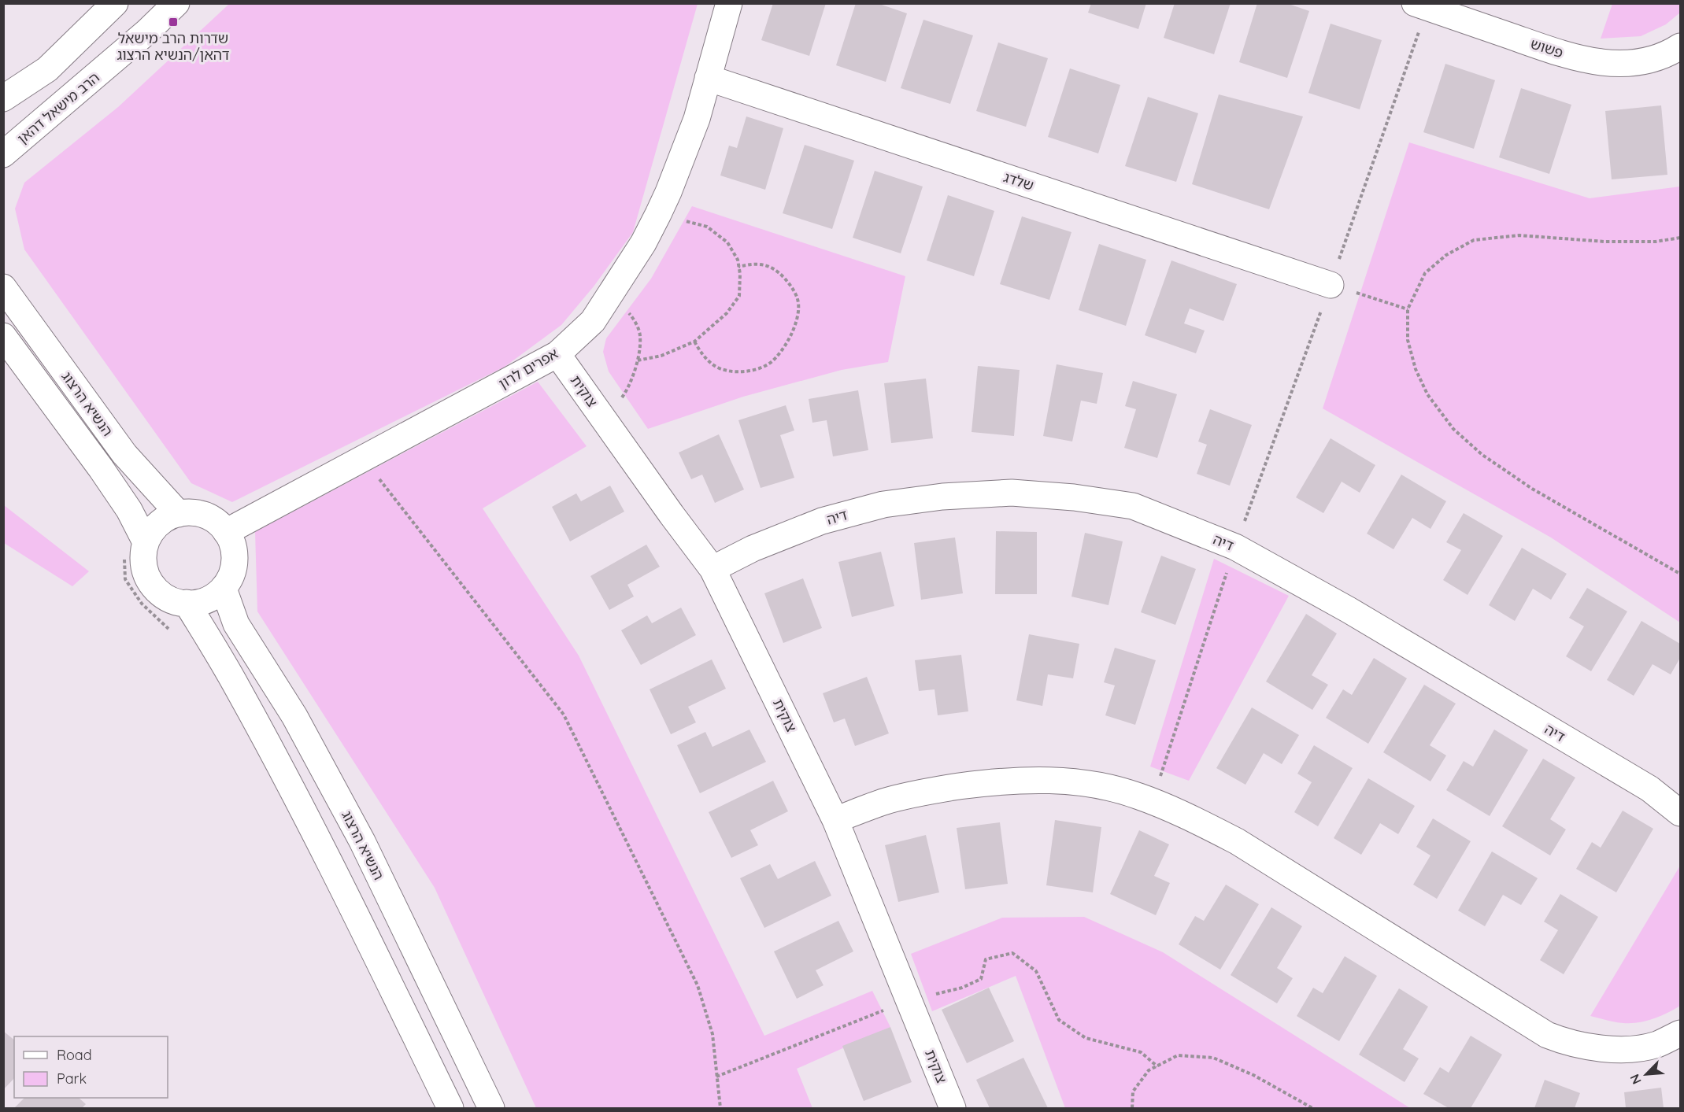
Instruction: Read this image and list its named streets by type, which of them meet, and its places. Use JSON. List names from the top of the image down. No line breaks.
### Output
{"streets":{"street":["פשוש","הרב מישאל דהאן","שלדג","אפרים לרון","צוקית","הנשיא הרצוג","דיה"]},"crossings":[["שלדג","אפרים לרון"],["אפרים לרון","צוקית"],["אפרים לרון","הנשיא הרצוג"],["צוקית","דיה"]],"places":{"transit":["שדרות הרב מישאל דהאן/הנשיא הרצוג"]},"legend":["Road","Park"],"north":"bottom left"}
